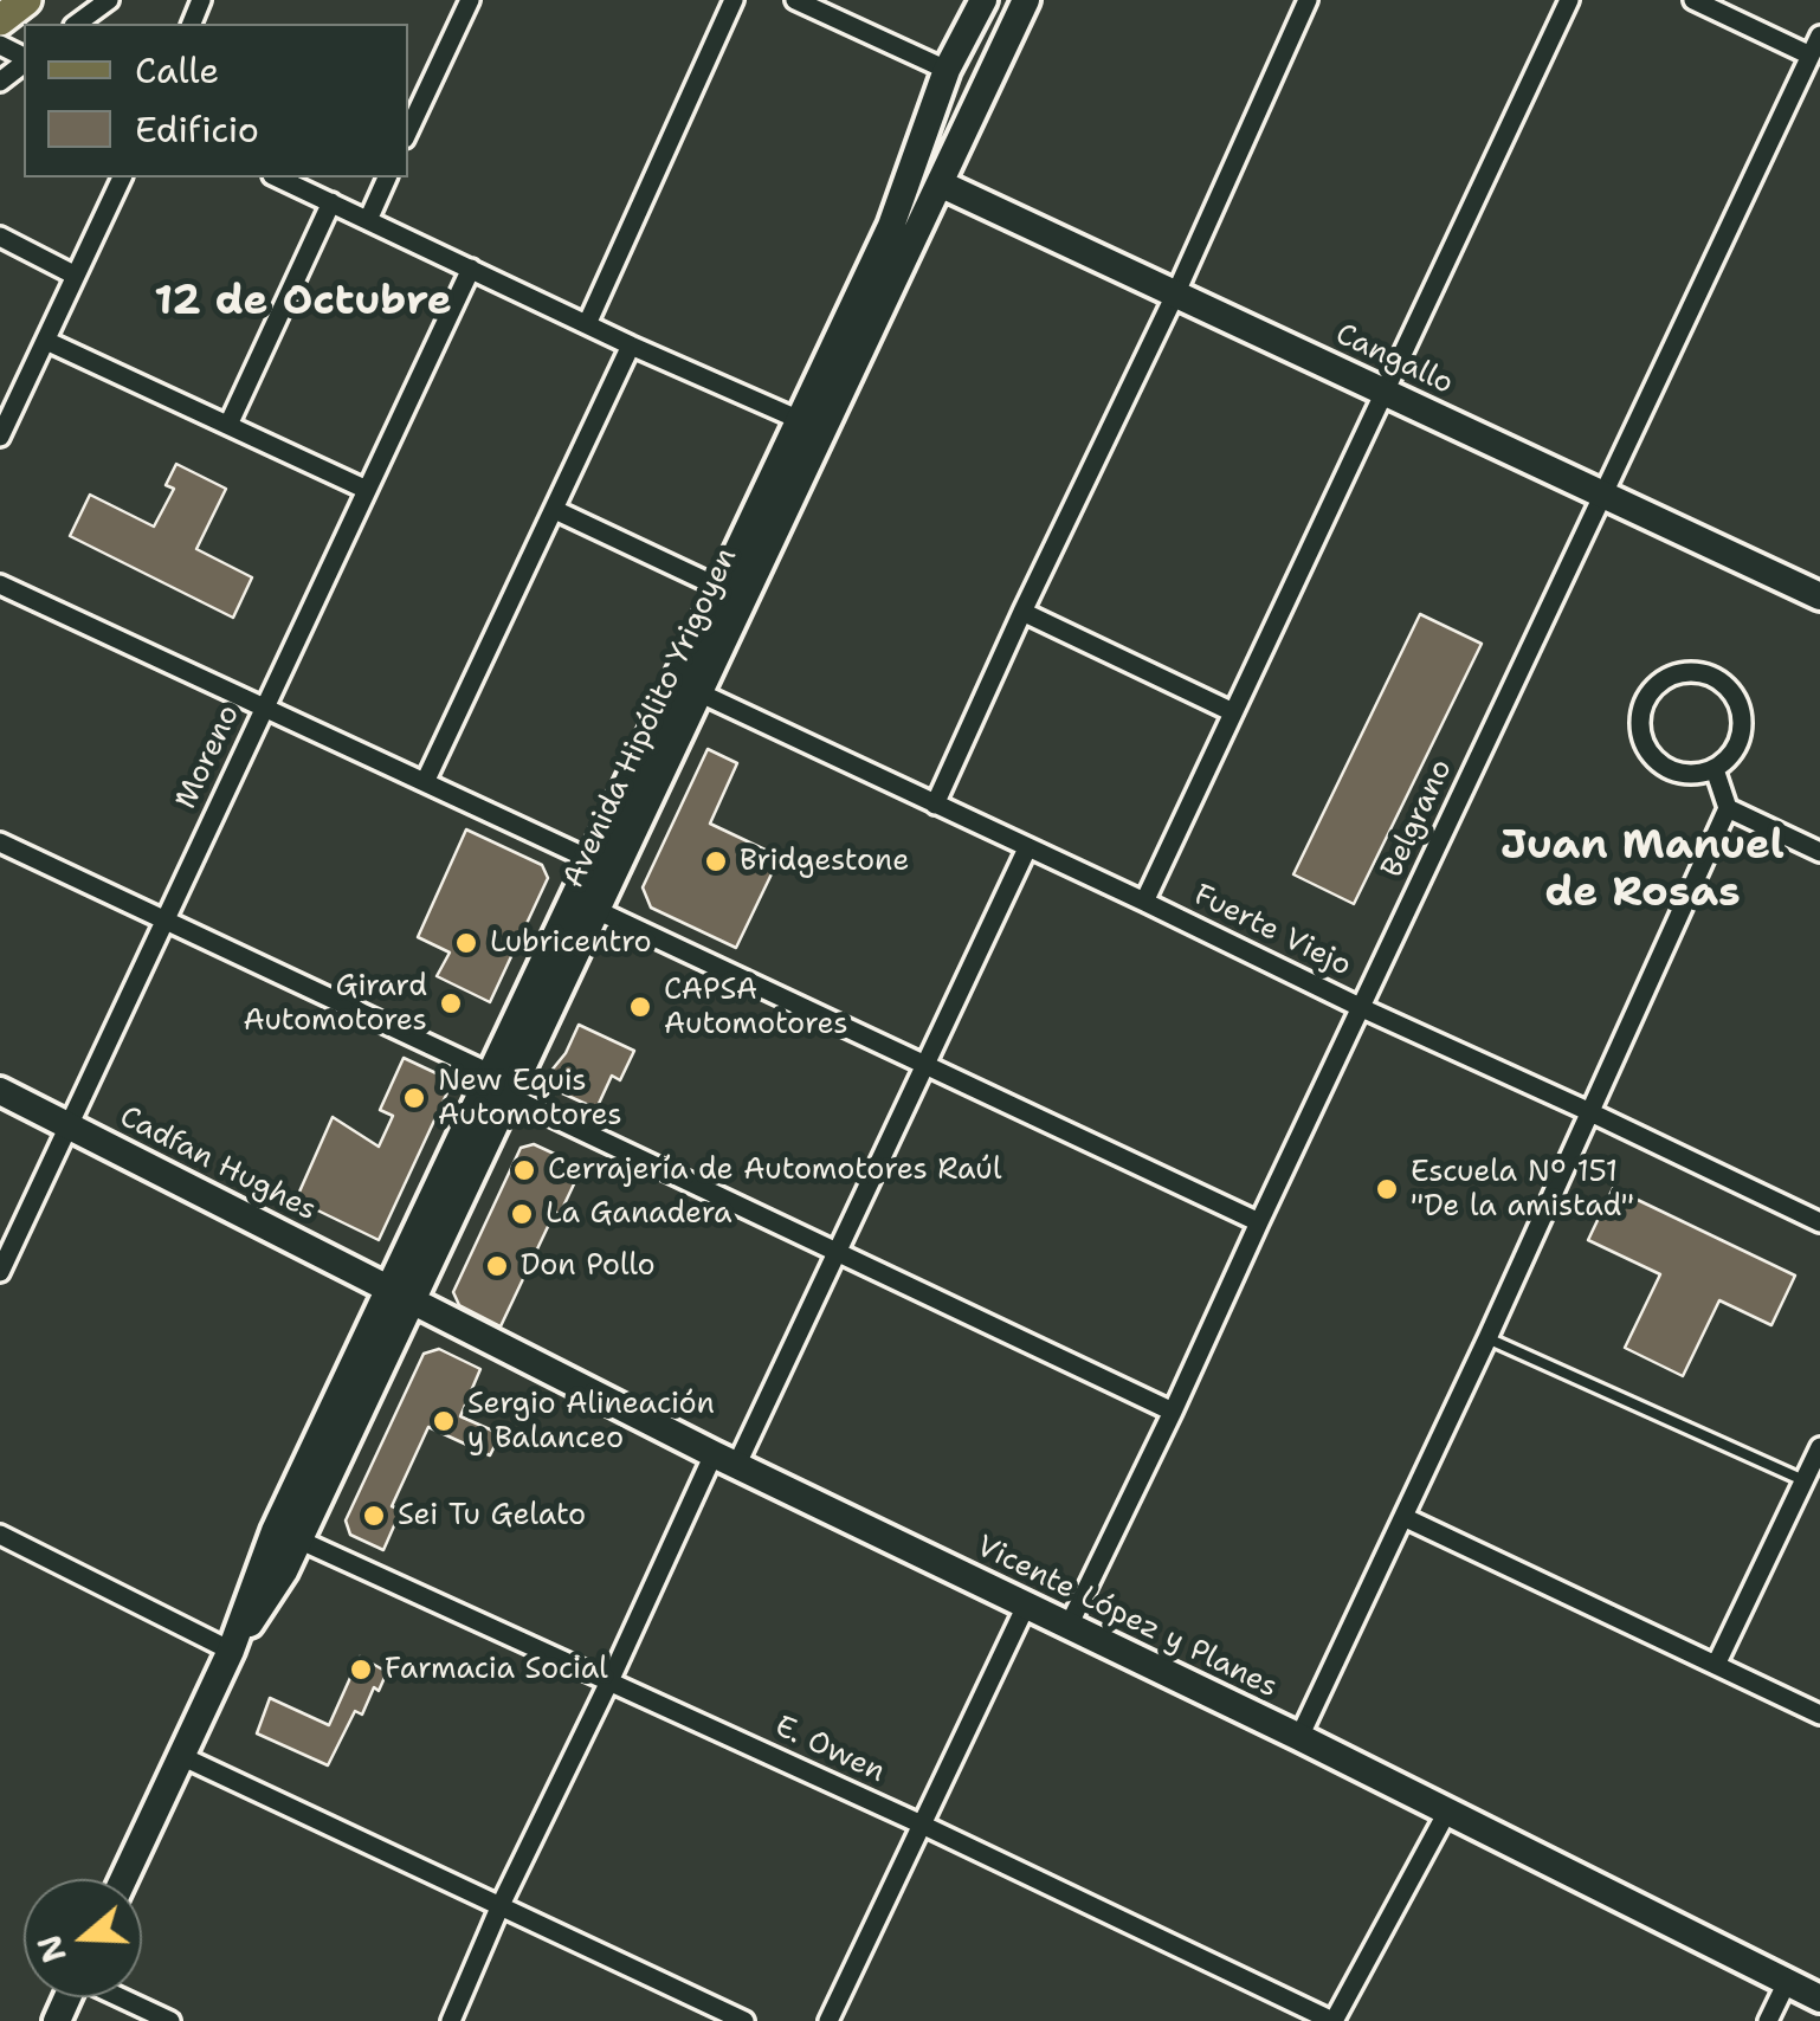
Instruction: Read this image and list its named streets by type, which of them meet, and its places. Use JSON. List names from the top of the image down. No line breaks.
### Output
{"streets":{"main road":["Cangallo","Avenida Hipólito Yrigoyen","Cadfan Hughes","Vicente López y Planes"],"street":["Moreno","Belgrano","Fuerte Viejo","E. Owen"]},"crossings":[["Cangallo","Avenida Hipólito Yrigoyen"],["Cangallo","Belgrano"],["Avenida Hipólito Yrigoyen","Fuerte Viejo"],["Avenida Hipólito Yrigoyen","Cadfan Hughes"],["Avenida Hipólito Yrigoyen","Vicente López y Planes"],["Avenida Hipólito Yrigoyen","E. Owen"],["Moreno","Cadfan Hughes"],["Belgrano","Fuerte Viejo"],["Belgrano","Vicente López y Planes"],["Cadfan Hughes","Vicente López y Planes"]],"districts":["12 de Octubre","Juan Manuel de Rosas"],"places":["Bridgestone","Lubricentro","Girard Automotores","CAPSA Automotores","New Equis Automotores","Cerrajería de Automotores Raúl","Escuela N° 151 \"De la amistad\"","La Ganadera","Don Pollo","Sergio Alineación y Balanceo","Sei Tu Gelato","Farmacia Social"],"legend":["Calle","Edificio"],"north":"left"}
